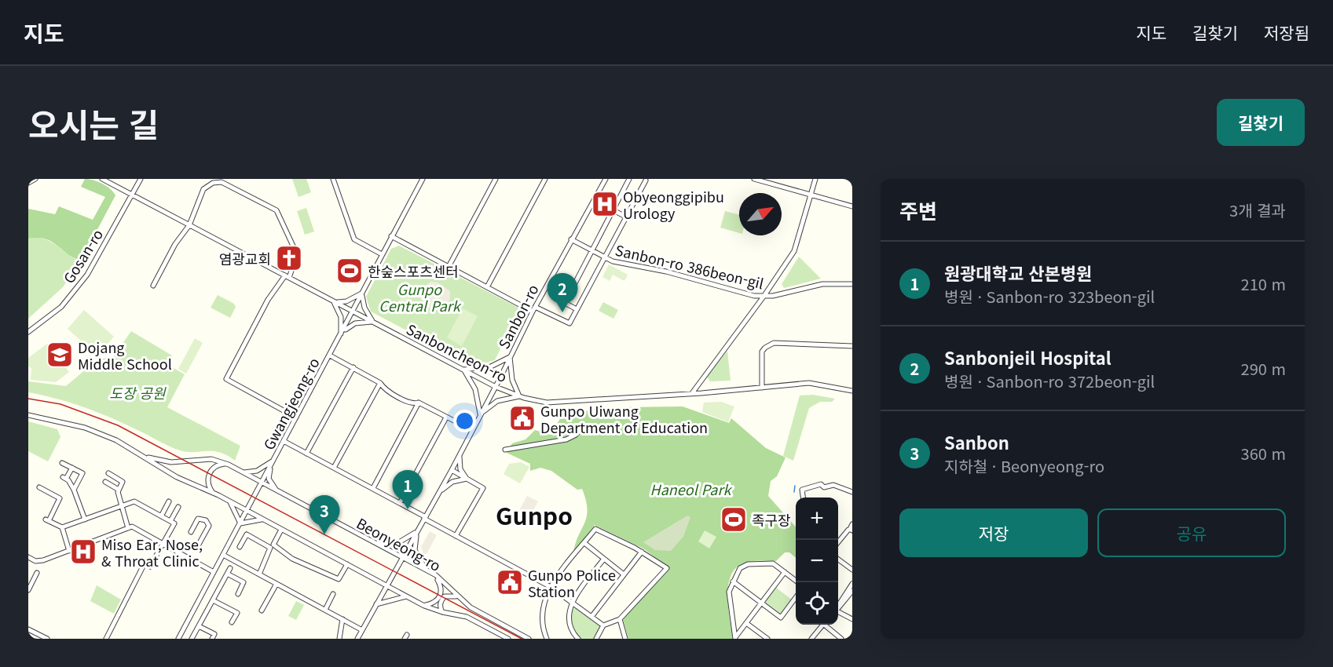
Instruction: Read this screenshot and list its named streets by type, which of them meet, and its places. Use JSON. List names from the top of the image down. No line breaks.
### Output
{"streets":{"street":["Gosan-ro","Sanbon-ro 386beon-gil","Sanbon-ro","Sanboncheon-ro","Gwangjeong-ro","Beonyeong-ro"]},"crossings":[["Gosan-ro","Sanboncheon-ro"],["Sanbon-ro 386beon-gil","Sanbon-ro"],["Sanbon-ro","Sanboncheon-ro"],["Sanbon-ro","Beonyeong-ro"],["Sanboncheon-ro","Gwangjeong-ro"],["Gwangjeong-ro","Beonyeong-ro"]],"districts":["Gunpo"],"parks":["Gunpo Central Park","도장 공원","Haneol Park"],"places":{"hospital":["Obyeonggipibu Urology","Miso Ear, Nose, & Throat Clinic"],"church":["염광교회"],"sports":["한숲스포츠센터","족구장"],"school or university":["Dojang Middle School"],"public building":["Gunpo Uiwang Department of Education","Gunpo Police Station"]},"north":"top right","page":{"header":"지도","nav":["지도","길찾기","저장됨"],"title":"오시는 길","buttons":["길찾기",["저장","공유"]],"heading":["주변","3개 결과"],"list":[{"mark":"1","name":"원광대학교 산본병원","note":"병원 · Sanbon-ro 323beon-gil","value":"210 m"},{"mark":"2","name":"Sanbonjeil Hospital","note":"병원 · Sanbon-ro 372beon-gil","value":"290 m"},{"mark":"3","name":"Sanbon","note":"지하철 · Beonyeong-ro","value":"360 m"}],"pins":["2","1","3"],"map_buttons":["+","−"]}}
